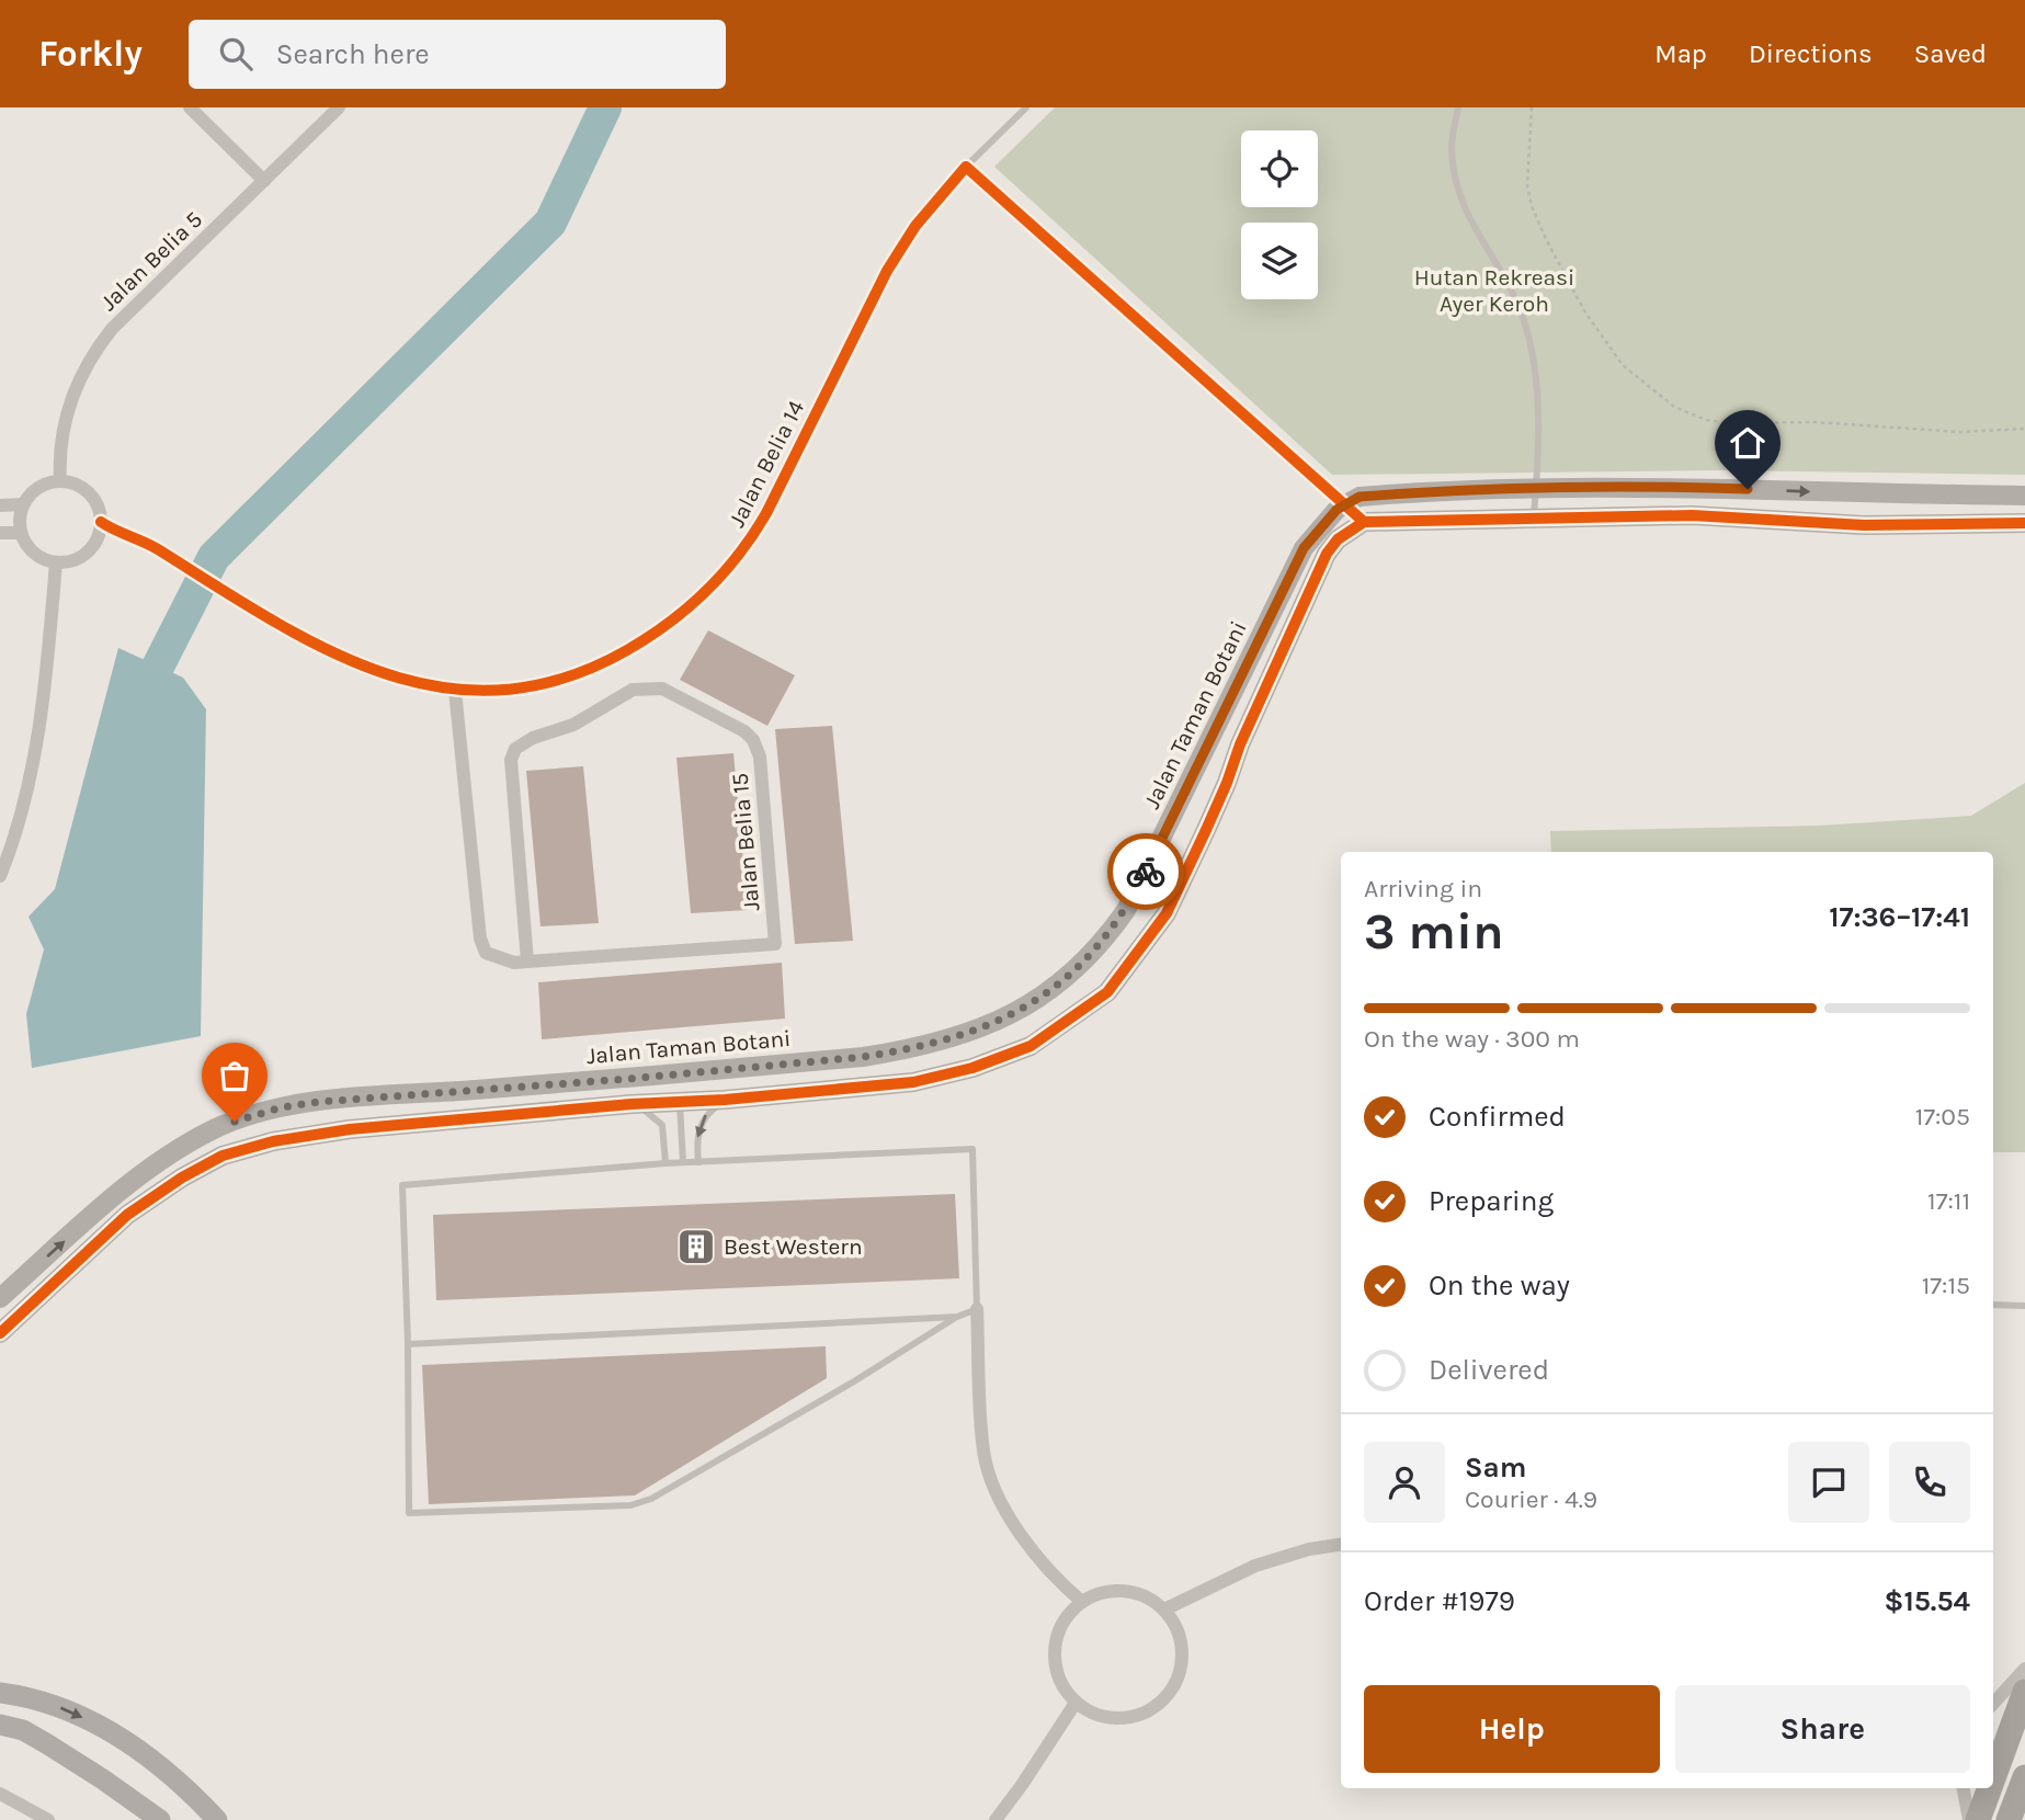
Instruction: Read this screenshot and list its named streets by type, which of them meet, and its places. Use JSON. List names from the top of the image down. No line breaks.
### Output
{"streets":{"street":["Jalan Belia 5","Jalan Belia 14","Jalan Taman Botani","Jalan Belia 15"]},"crossings":[["Jalan Belia 5","Jalan Belia 14"],["Jalan Belia 14","Jalan Belia 15"]],"parks":["Hutan Rekreasi Ayer Keroh"],"places":{"building":["Best Western"]},"page":{"header":"Forkly","search":"Search here","nav":["Map","Directions","Saved"],"heading":["3 min","Arriving in","17:36–17:41"],"panel":["Sam","Courier · 4.9","Order #1979","$15.54"],"bar":"On the way · 300 m","list":[["Confirmed","17:05"],["Preparing","17:11"],["On the way","17:15"],"Delivered"],"buttons":["Help","Share"]}}
